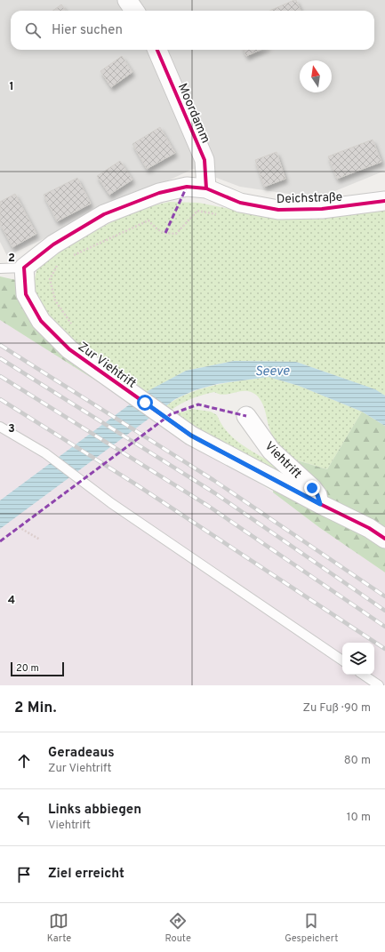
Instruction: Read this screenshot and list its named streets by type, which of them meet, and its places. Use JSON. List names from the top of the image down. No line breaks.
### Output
{"streets":{"street":["Moordamm","Deichstraße","Zur Viehtrift","Viehtrift"]},"crossings":[["Moordamm","Deichstraße"],["Deichstraße","Zur Viehtrift"],["Zur Viehtrift","Viehtrift"]],"water":["Seeve"],"scale_bar":"20 m","north":"top","page":{"search":"Hier suchen","scale":"20 m","heading":["2 Min.","Zu Fuß · 90 m"],"list":[["Geradeaus","Zur Viehtrift","80 m"],["Links abbiegen","Viehtrift","10 m"],"Ziel erreicht"],"nav":["Karte","Route","Gespeichert"]},"grid":{"rows":["1","2","3","4"]}}
